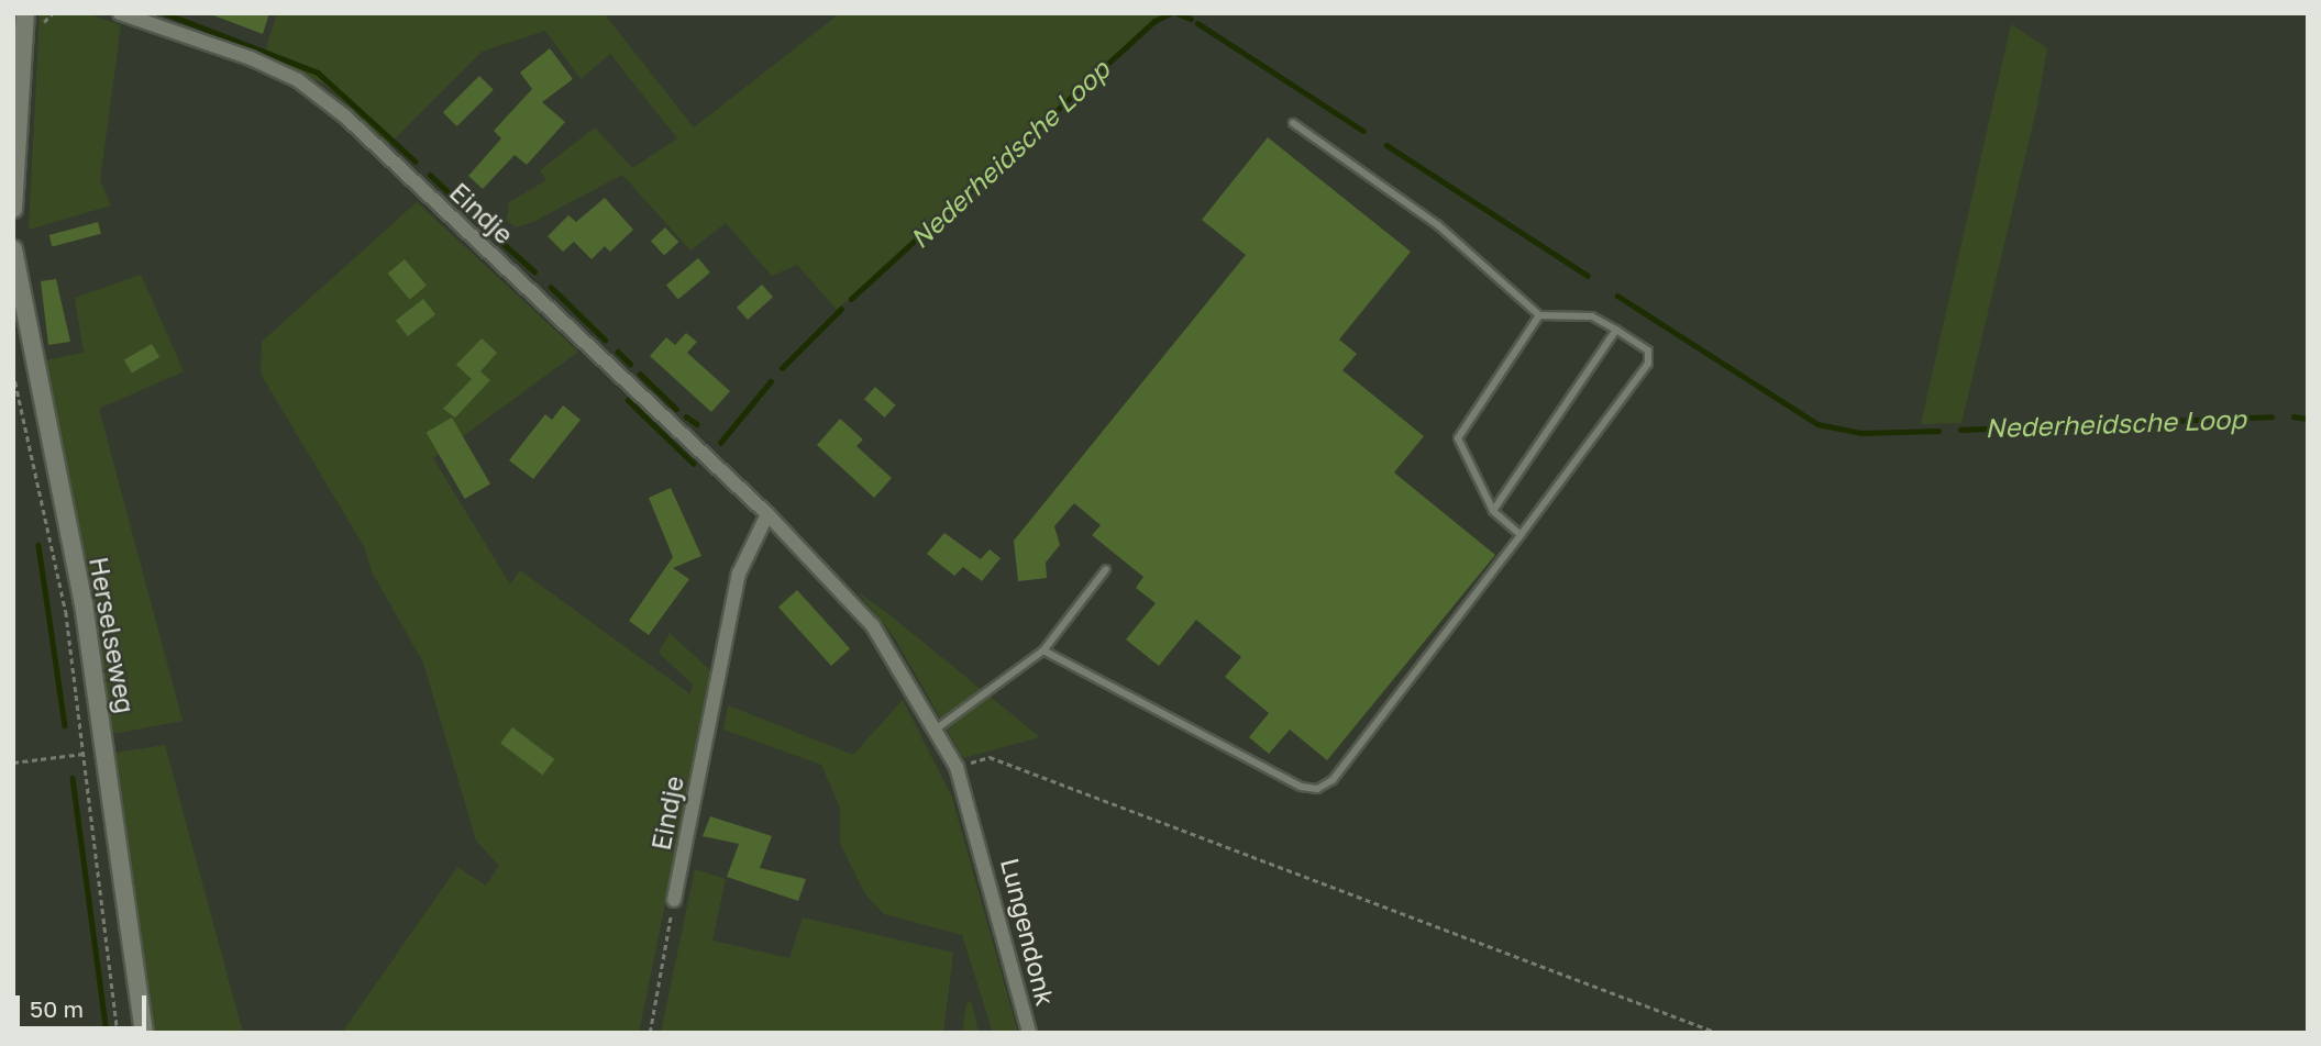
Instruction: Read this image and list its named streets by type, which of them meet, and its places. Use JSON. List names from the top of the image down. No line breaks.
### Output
{"streets":{"street":["Eindje","Herselseweg","Lungendonk"]},"crossings":[["Eindje","Lungendonk"]],"water":["Nederheidsche Loop"],"scale_bar":"50 m"}
